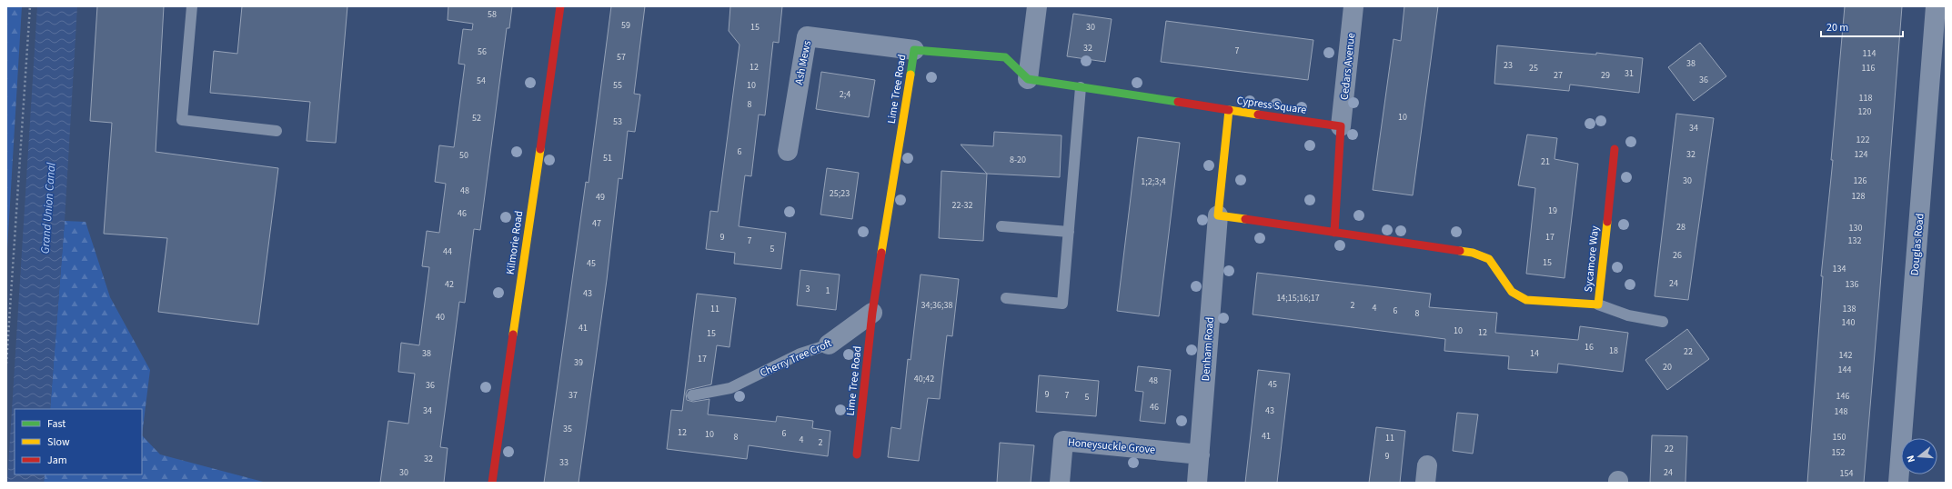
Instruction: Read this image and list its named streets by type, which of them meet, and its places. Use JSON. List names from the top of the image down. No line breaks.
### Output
{"streets":{"street":["Ash Mews","Cedars Avenue","Lime Tree Road","Cypress Square","Kilmorie Road","Douglas Road","Sycamore Way","Denham Road","Cherry Tree Croft","Honeysuckle Grove"]},"crossings":[["Ash Mews","Lime Tree Road"],["Cedars Avenue","Cypress Square"],["Lime Tree Road","Cherry Tree Croft"],["Cypress Square","Denham Road"],["Denham Road","Honeysuckle Grove"]],"water":["Grand Union Canal"],"house_numbers":["58","59","15","30","32","7","56","114","57","38","23","12","25","116","31","27","29","36","54","55","10","2;4","118","8","120","10","52","53","34","122","6","32","124","50","51","8-20","21","30","126","1;2;3;4","48","25;23","128","49","22-32","19","46","47","28","130","9","17","7","132","5","44","26","15","45","134","24","42","136","3","1","43","14;15;16;17","34;36;38","2","4","11","138","6","8","40","140","41","10","12","15","16","18","22","38","14","142","17","39","20","144","40;42","48","45","36","9","37","7","146","5","46","34","43","148","35","12","6","10","41","8","150","11","4","2","22","152","9","32","33","30","24","154"],"legend":["Fast","Slow","Jam"],"scale_bar":"20 m","north":"left"}
